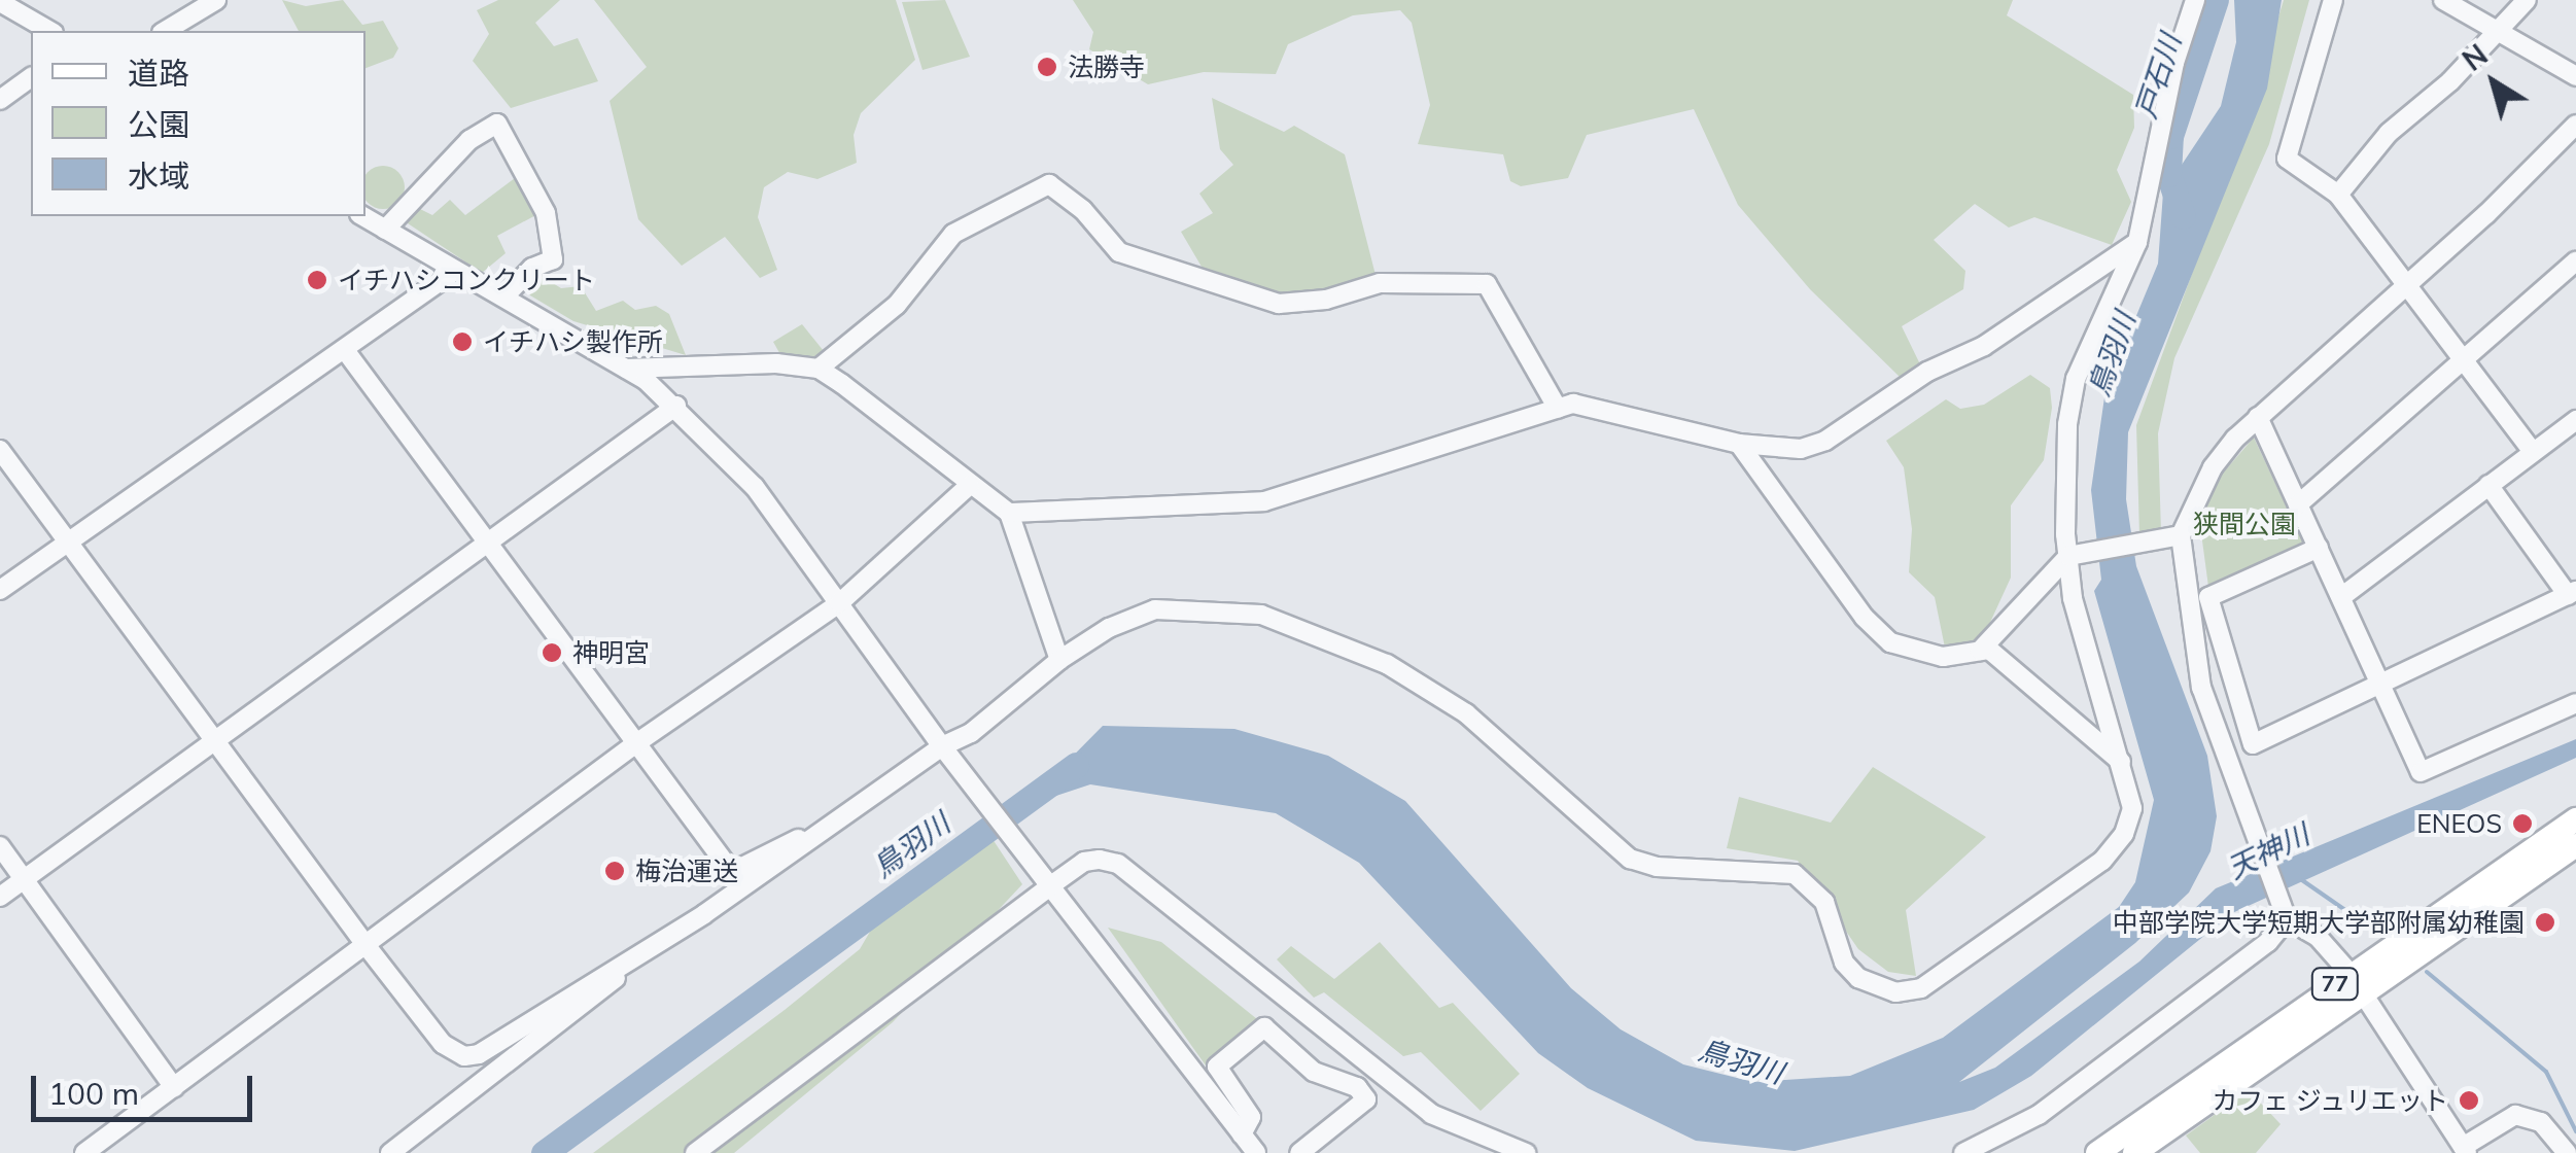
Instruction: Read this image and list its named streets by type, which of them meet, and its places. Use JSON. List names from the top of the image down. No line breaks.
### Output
{"streets":{"main road":["77"]},"water":["戸石川","鳥羽川","天神川"],"parks":["狭間公園"],"places":["法勝寺","イチハシコンクリート","イチハシ製作所","神明宮","ENEOS","梅治運送","中部学院大学短期大学部附属幼稚園","カフェ ジュリエット"],"legend":["道路","公園","水域"],"scale_bar":"100 m","north":"top left"}
